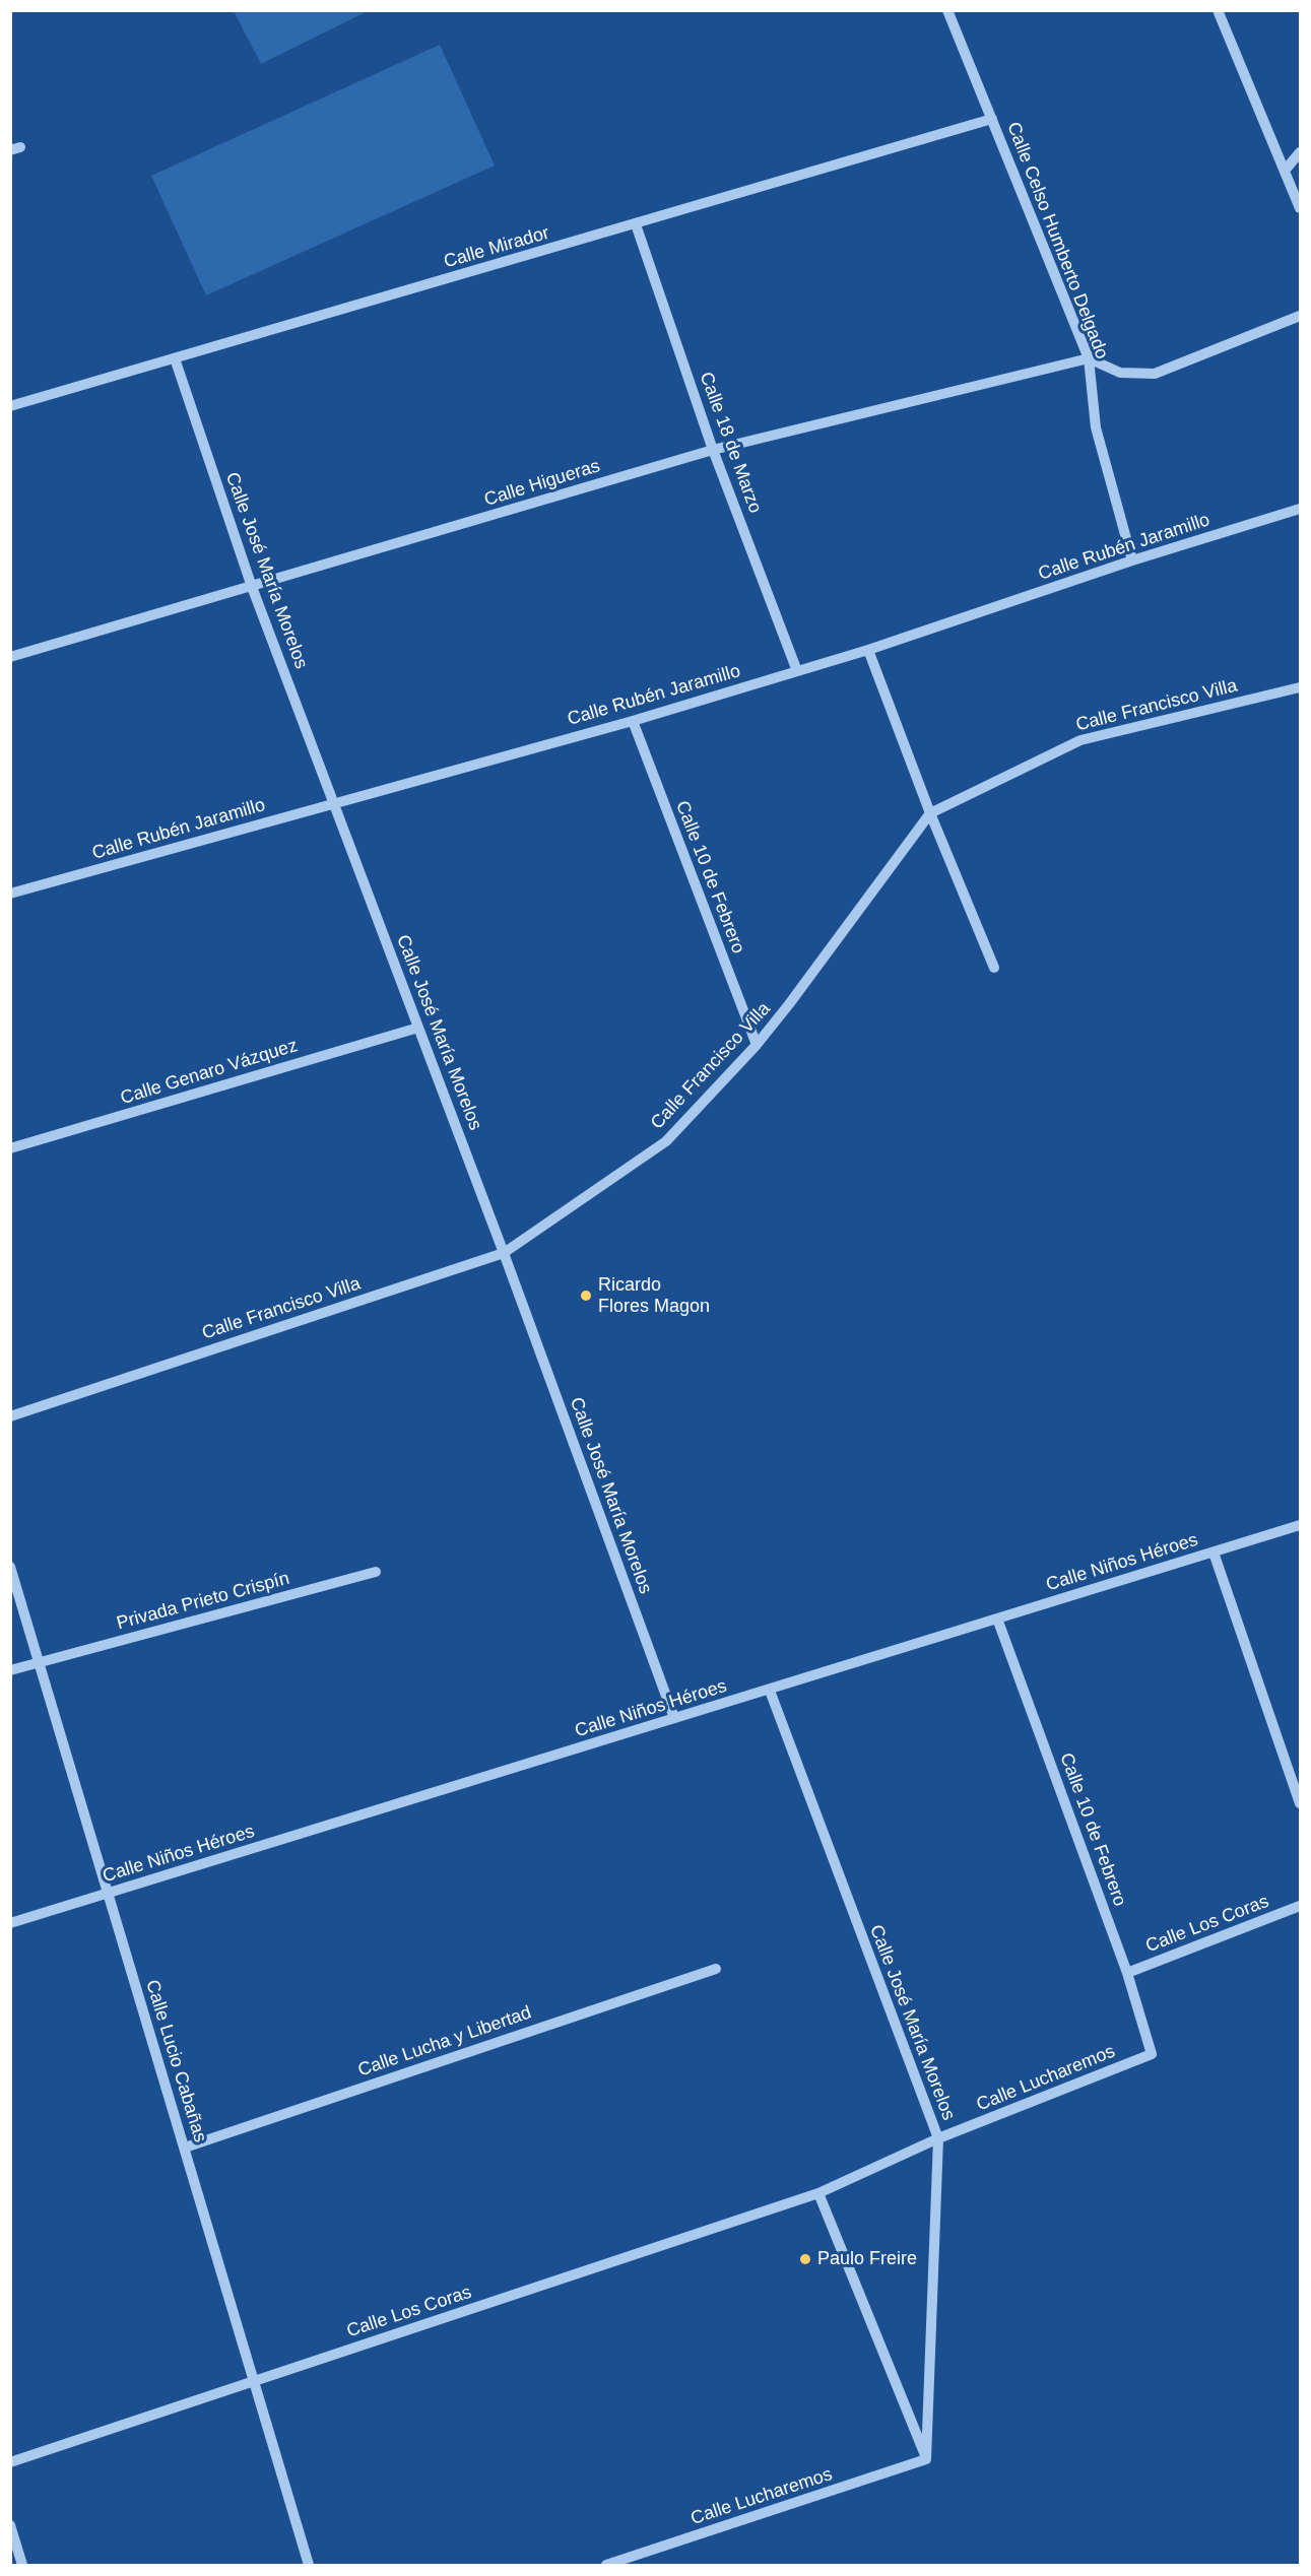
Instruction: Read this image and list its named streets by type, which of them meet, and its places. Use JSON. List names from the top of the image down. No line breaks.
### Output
{"streets":{"street":["Calle Celso Humberto Delgado","Calle Mirador","Calle 18 de Marzo","Calle Higueras","Calle Rubén Jaramillo","Calle José María Morelos","Calle Francisco Villa","Calle 10 de Febrero","Calle Genaro Vázquez","Calle Niños Héroes","Privada Prieto Crispín","Calle Los Coras","Calle Lucha y Libertad","Calle Lucio Cabañas","Calle Lucharemos"]},"crossings":[["Calle Celso Humberto Delgado","Calle Mirador"],["Calle Celso Humberto Delgado","Calle Higueras"],["Calle Celso Humberto Delgado","Calle Rubén Jaramillo"],["Calle Mirador","Calle 18 de Marzo"],["Calle Mirador","Calle José María Morelos"],["Calle 18 de Marzo","Calle Higueras"],["Calle 18 de Marzo","Calle Rubén Jaramillo"],["Calle Higueras","Calle José María Morelos"],["Calle Rubén Jaramillo","Calle José María Morelos"],["Calle Rubén Jaramillo","Calle 10 de Febrero"],["Calle José María Morelos","Calle Francisco Villa"],["Calle José María Morelos","Calle Genaro Vázquez"],["Calle José María Morelos","Calle Niños Héroes"],["Calle José María Morelos","Calle Lucharemos"],["Calle Francisco Villa","Calle 10 de Febrero"],["Calle 10 de Febrero","Calle Niños Héroes"],["Calle 10 de Febrero","Calle Los Coras"],["Calle 10 de Febrero","Calle Lucharemos"],["Calle Niños Héroes","Calle Lucio Cabañas"],["Privada Prieto Crispín","Calle Lucio Cabañas"],["Calle Los Coras","Calle Lucio Cabañas"],["Calle Los Coras","Calle Lucharemos"],["Calle Lucha y Libertad","Calle Lucio Cabañas"]],"places":["Ricardo Flores Magon","Paulo Freire"]}
